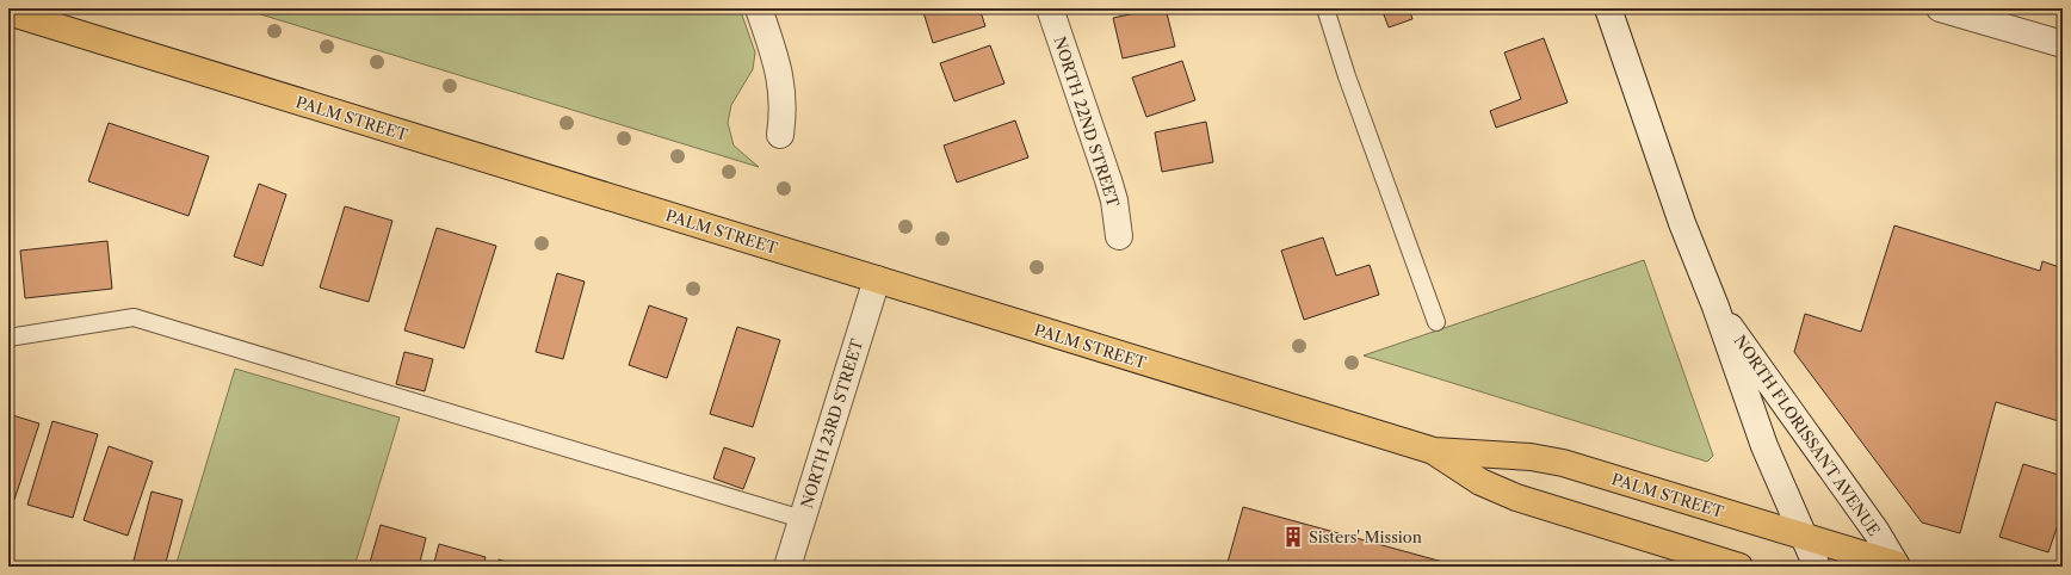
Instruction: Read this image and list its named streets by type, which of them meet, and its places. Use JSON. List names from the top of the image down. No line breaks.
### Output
{"streets":{"main road":["PALM STREET","NORTH 22ND STREET","NORTH 23RD STREET","NORTH FLORISSANT AVENUE"]},"crossings":[["PALM STREET","NORTH 23RD STREET"],["PALM STREET","NORTH FLORISSANT AVENUE"]],"places":{"building":["Sisters' Mission"]}}
